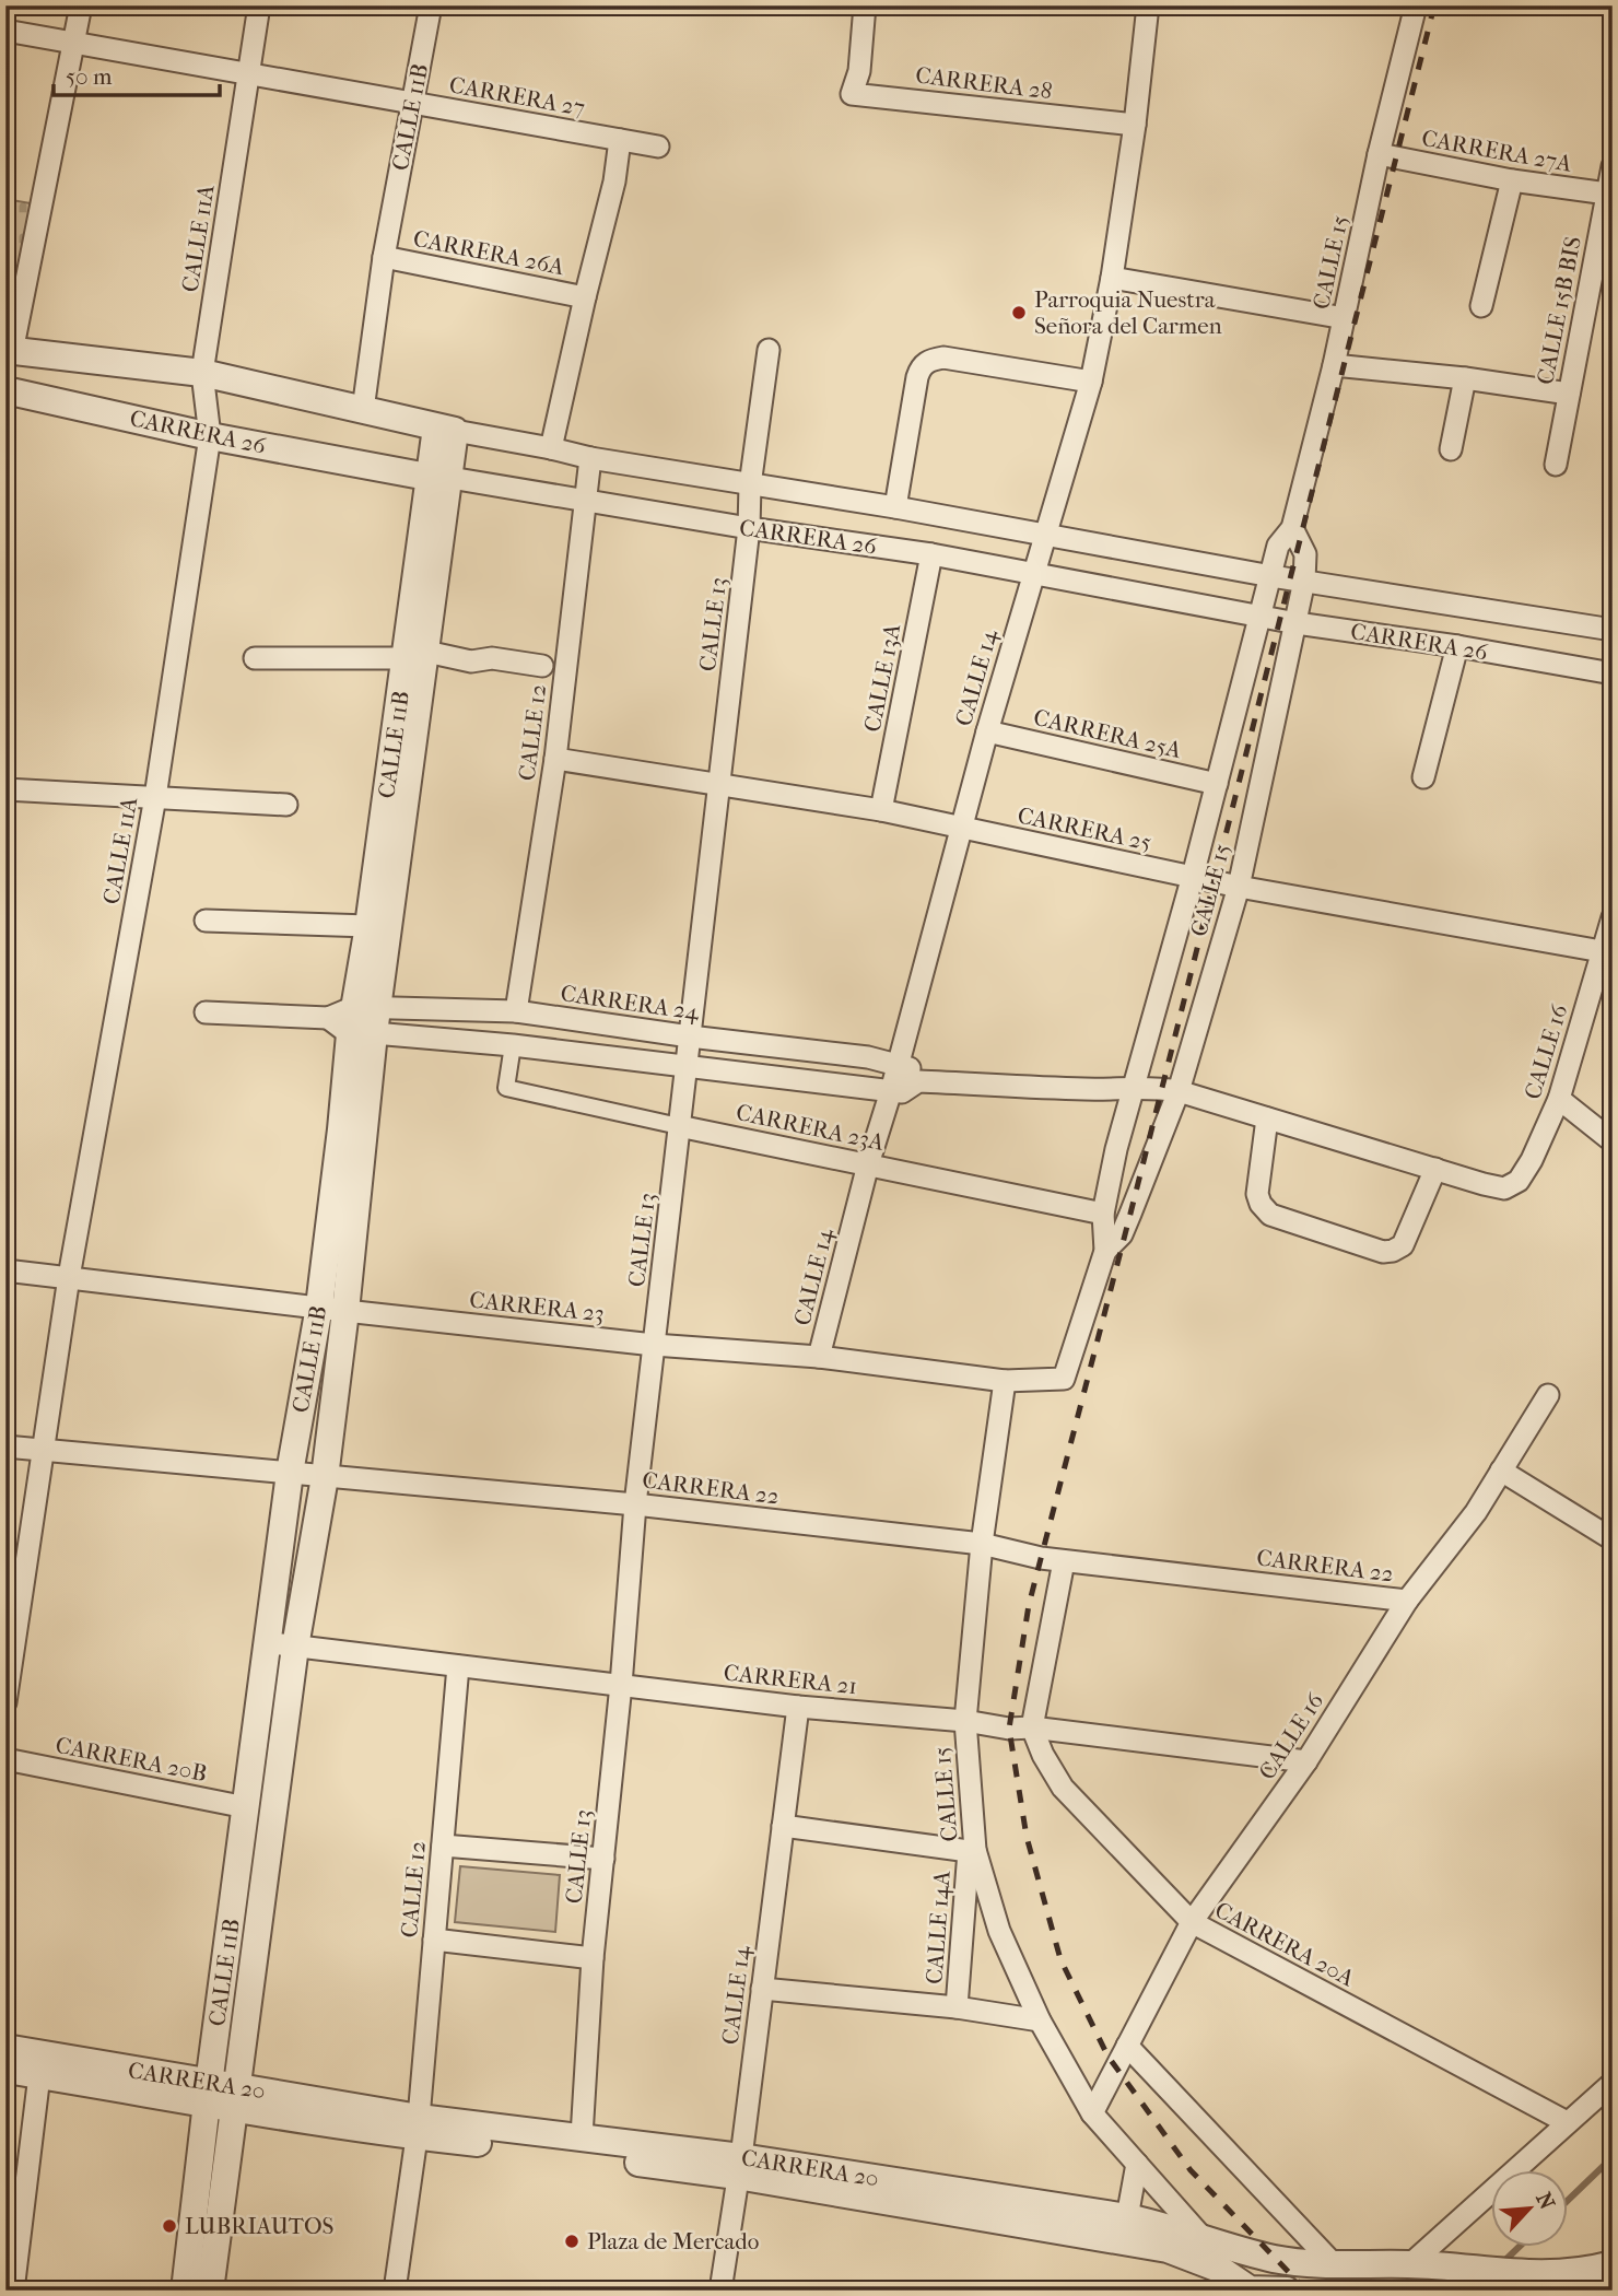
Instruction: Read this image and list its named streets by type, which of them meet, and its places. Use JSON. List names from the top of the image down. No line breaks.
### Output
{"streets":{"street":["CARRERA 28","CARRERA 27","CALLE 11B","CARRERA 27A","CALLE 11A","CARRERA 26A","CALLE 15","CALLE 15B BIS","CARRERA 26","CALLE 13","CALLE 13A","CALLE 14","CALLE 12","CARRERA 25A","CARRERA 25","CARRERA 24","CALLE 16","CARRERA 23A","CARRERA 23","CARRERA 22","CARRERA 21","CARRERA 20B","CALLE 14A","CARRERA 20A","CARRERA 20"]},"crossings":[["CARRERA 28","CALLE 14"],["CARRERA 27","CALLE 11B"],["CARRERA 27","CALLE 11A"],["CALLE 11B","CARRERA 26A"],["CALLE 11B","CARRERA 26"],["CALLE 11B","CARRERA 24"],["CALLE 11B","CARRERA 23"],["CALLE 11B","CARRERA 22"],["CALLE 11B","CARRERA 21"],["CALLE 11B","CARRERA 20B"],["CALLE 11B","CARRERA 20"],["CARRERA 27A","CALLE 15"],["CARRERA 27A","CALLE 15B BIS"],["CALLE 11A","CARRERA 26"],["CALLE 11A","CARRERA 23"],["CALLE 11A","CARRERA 22"],["CALLE 15","CARRERA 26"],["CALLE 15","CARRERA 25A"],["CALLE 15","CARRERA 25"],["CALLE 15","CARRERA 24"],["CALLE 15","CALLE 16"],["CALLE 15","CARRERA 23A"],["CALLE 15","CARRERA 23"],["CALLE 15","CARRERA 22"],["CALLE 15","CARRERA 21"],["CALLE 15","CALLE 14A"],["CALLE 15","CARRERA 20"],["CARRERA 26","CALLE 13"],["CARRERA 26","CALLE 13A"],["CARRERA 26","CALLE 14"],["CARRERA 26","CALLE 12"],["CALLE 13","CARRERA 25"],["CALLE 13","CARRERA 24"],["CALLE 13","CARRERA 23A"],["CALLE 13","CARRERA 23"],["CALLE 13","CARRERA 22"],["CALLE 13","CARRERA 21"],["CALLE 13","CARRERA 20"],["CALLE 13A","CARRERA 25"],["CALLE 14","CARRERA 25A"],["CALLE 14","CARRERA 25"],["CALLE 14","CARRERA 24"],["CALLE 14","CARRERA 23A"],["CALLE 14","CARRERA 23"],["CALLE 14","CARRERA 21"],["CALLE 14","CARRERA 20"],["CALLE 12","CARRERA 25"],["CALLE 12","CARRERA 24"],["CALLE 12","CARRERA 21"],["CALLE 12","CARRERA 20"],["CARRERA 25","CALLE 16"],["CARRERA 24","CALLE 16"],["CARRERA 24","CARRERA 23A"],["CALLE 16","CARRERA 22"],["CALLE 16","CARRERA 21"],["CALLE 16","CARRERA 20A"],["CARRERA 21","CARRERA 20A"]],"places":["Parroquia Nuestra Señora del Carmen","LUBRIAUTOS","Plaza de Mercado"],"scale_bar":"50 m","north":"top right"}
